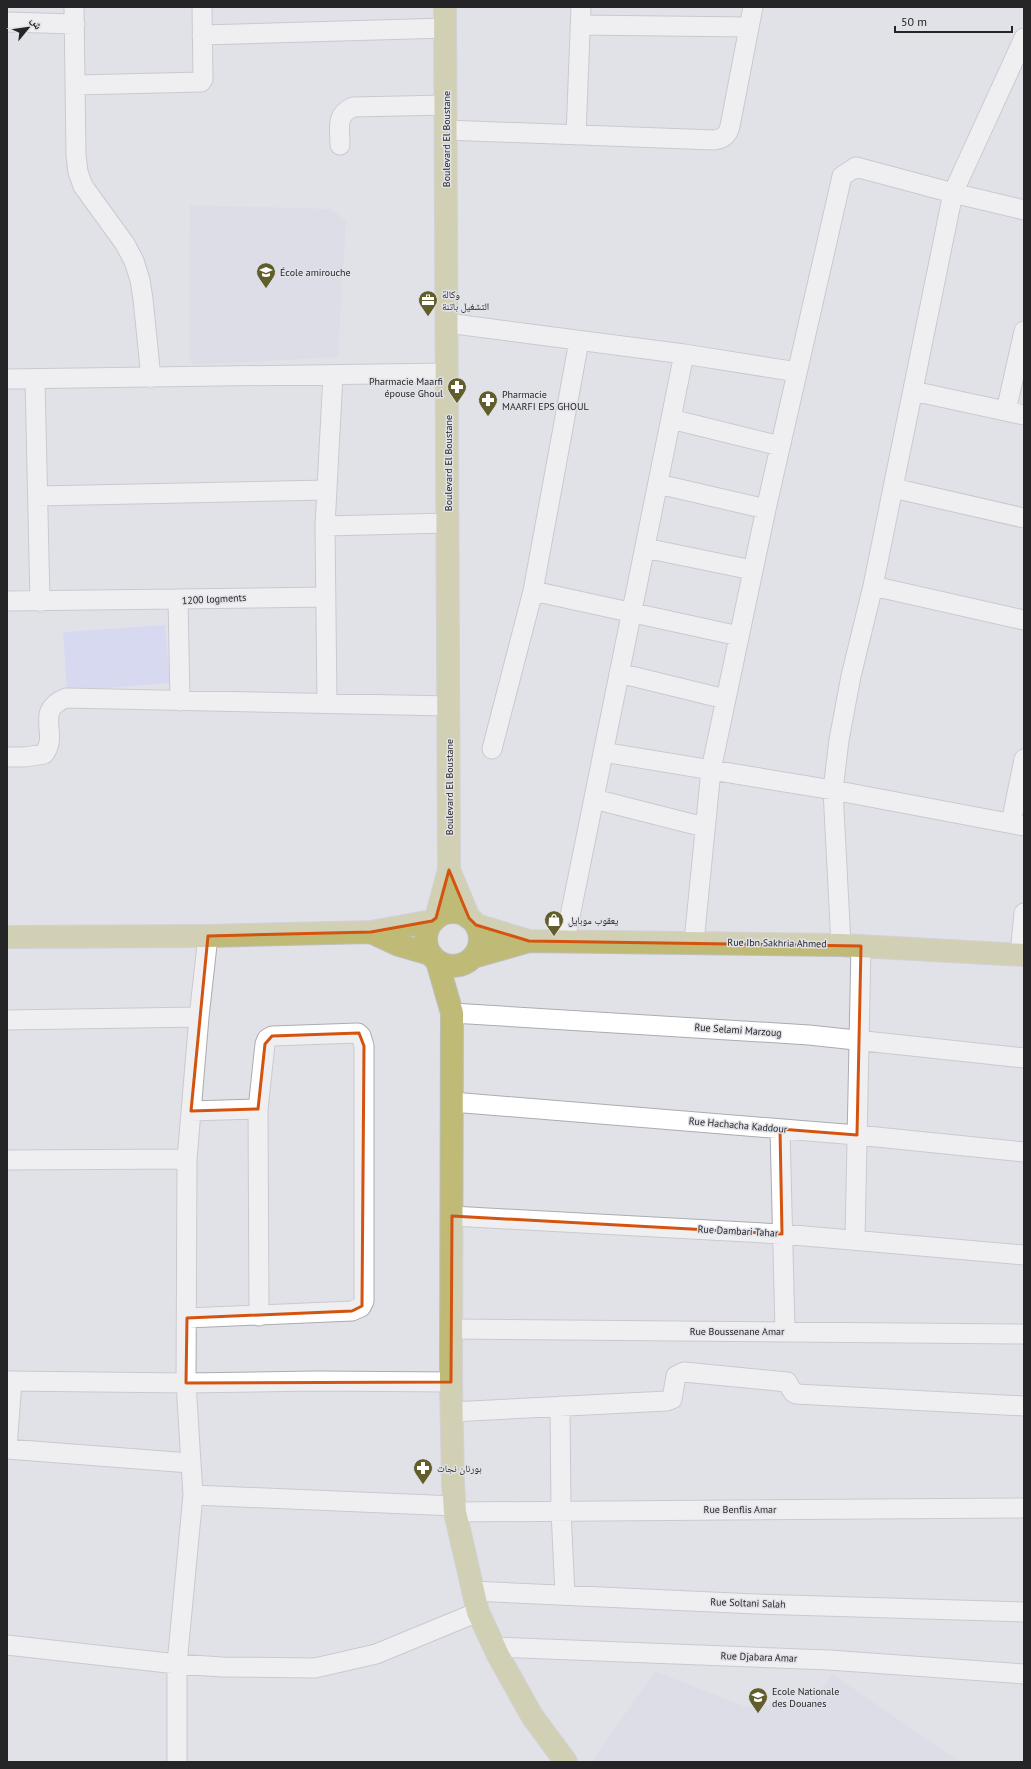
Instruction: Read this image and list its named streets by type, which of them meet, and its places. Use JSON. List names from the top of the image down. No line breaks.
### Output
{"streets":{"main road":["Boulevard El Boustane","Rue Ibn Sakhria Ahmed"],"street":["1200 logments","Rue Selami Marzoug","Rue Hachacha Kaddour","Rue Dambari Tahar","Rue Boussenane Amar","Rue Benflis Amar","Rue Soltani Salah","Rue Djabara Amar"]},"places":{"school or university":["École amirouche","Ecole Nationale des Douanes"],"office":["وكالة التشغيل باتنة"],"pharmacy":["Pharmacie Maarfi épouse Ghoul","Pharmacie MAARFI EPS GHOUL","بورنان نجات"],"shop":["يعقوب موبايل"]},"scale_bar":"50 m","north":"top right"}
